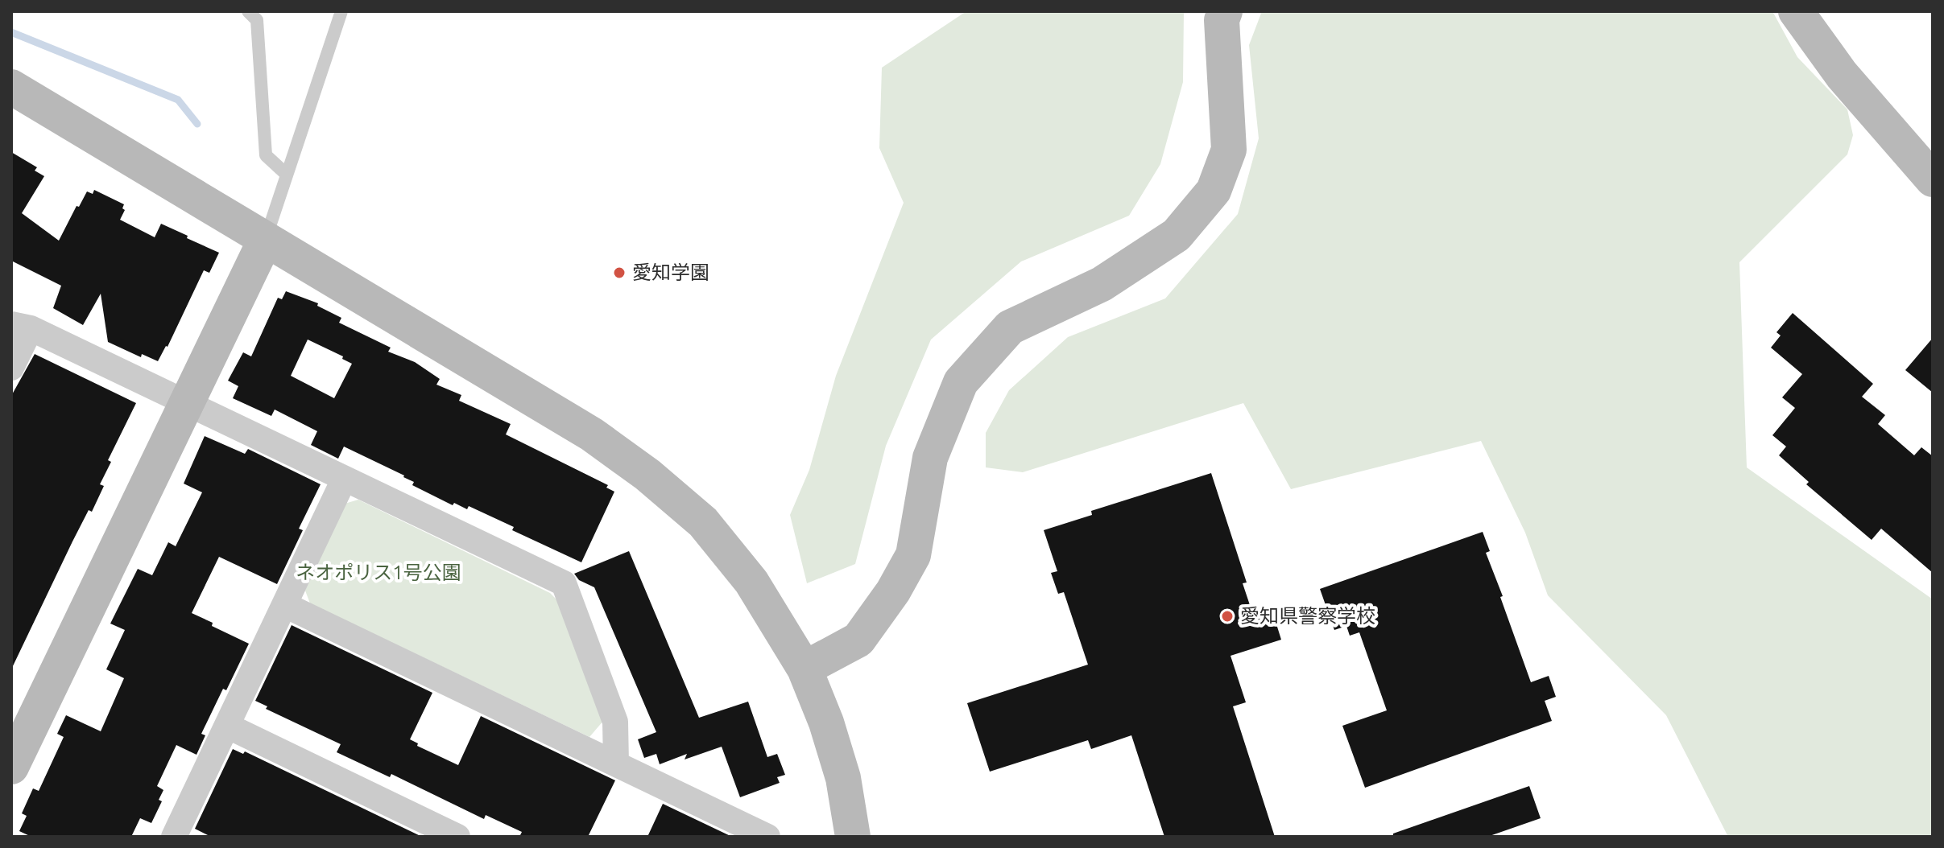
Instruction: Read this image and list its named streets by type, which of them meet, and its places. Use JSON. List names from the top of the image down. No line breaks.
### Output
{"parks":["ネオポリス1号公園"],"places":["愛知学園","愛知県警察学校"]}
